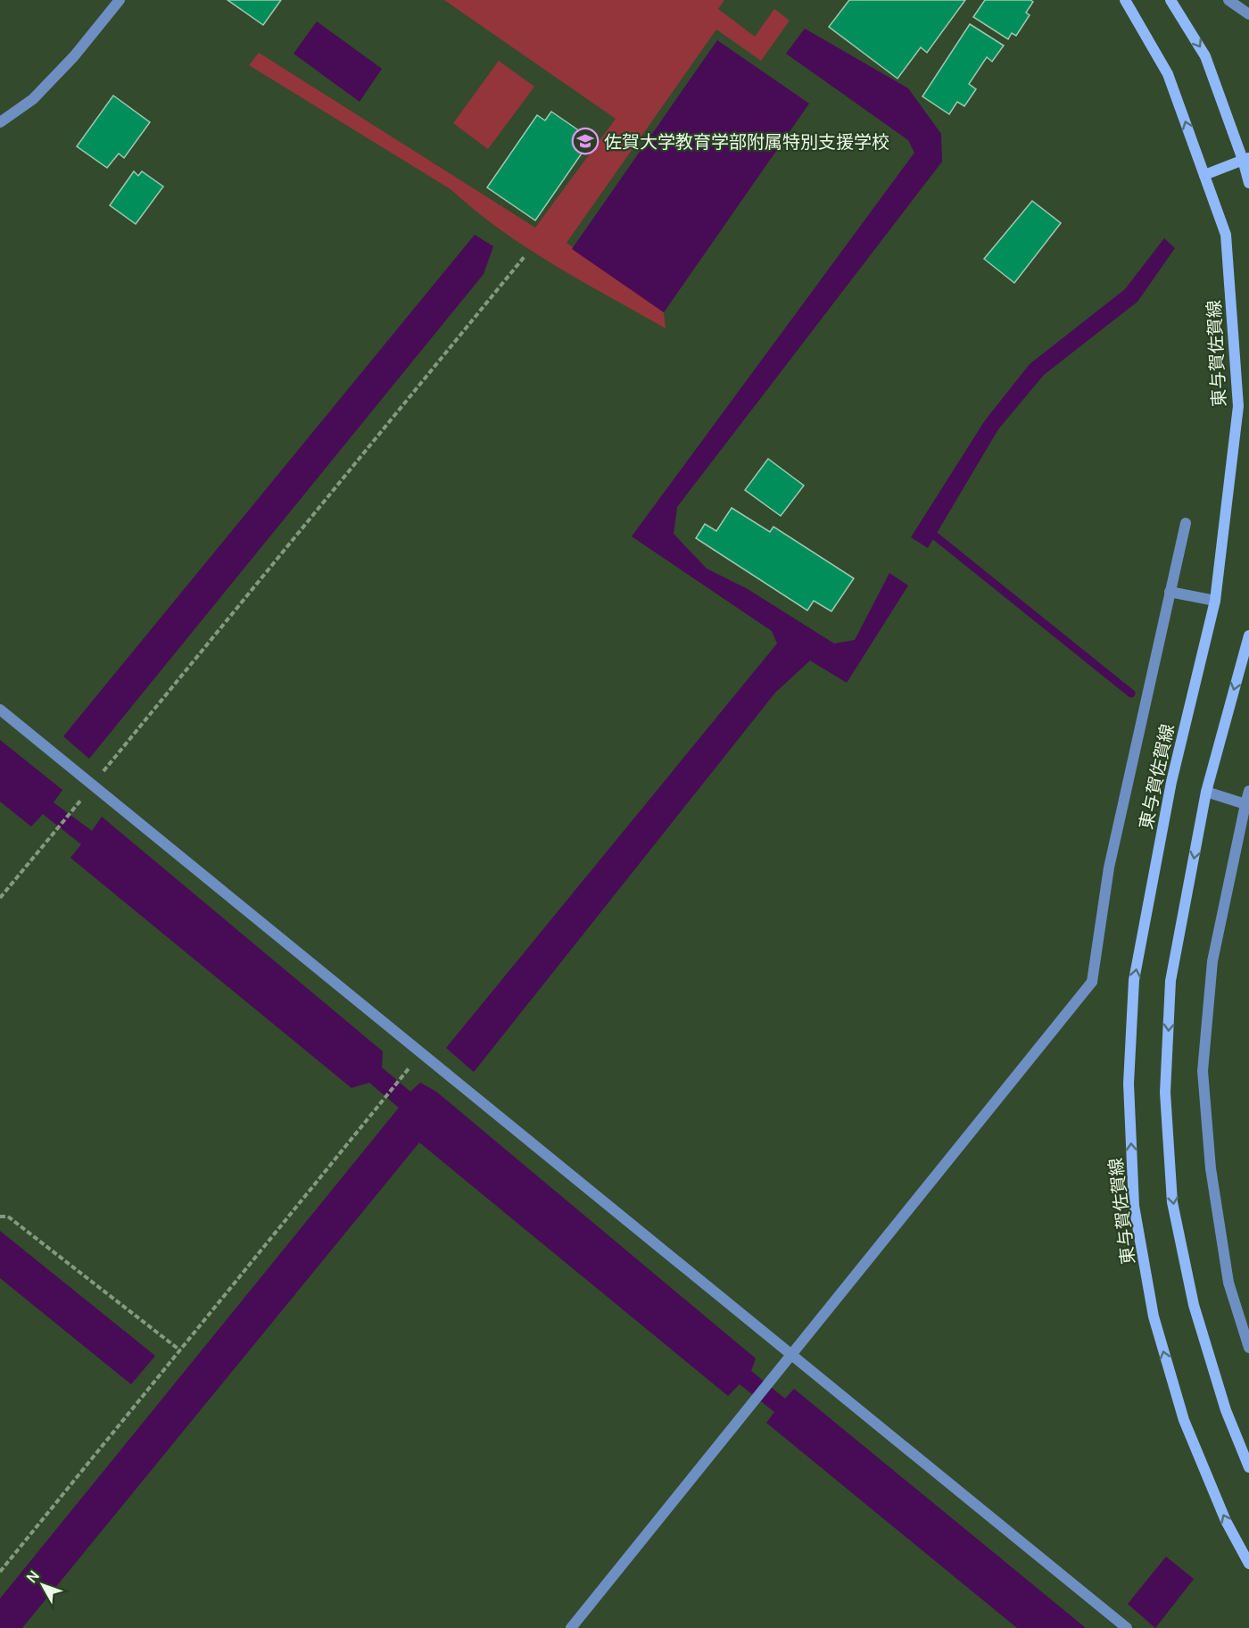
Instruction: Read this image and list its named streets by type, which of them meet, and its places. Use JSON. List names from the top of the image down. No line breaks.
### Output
{"streets":{"main road":["東与賀佐賀線"]},"places":{"school or university":["佐賀大学教育学部附属特別支援学校"]},"north":"top left"}
